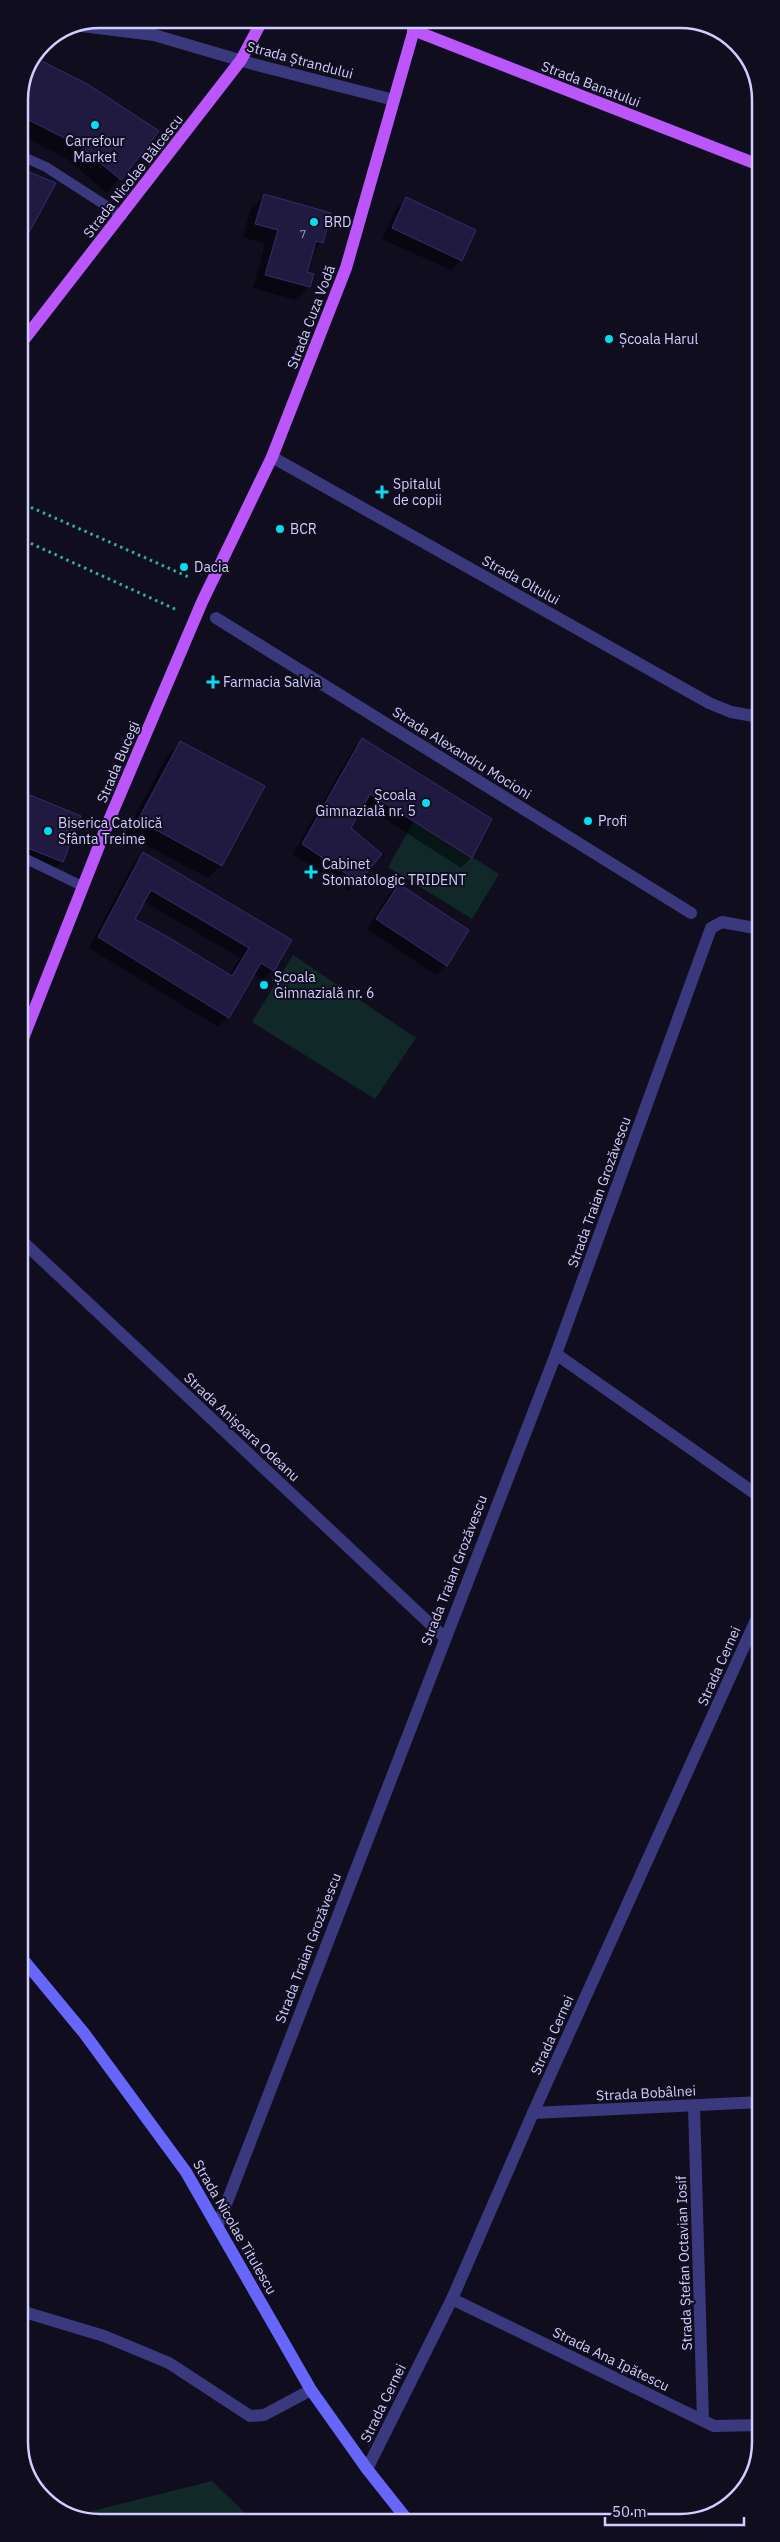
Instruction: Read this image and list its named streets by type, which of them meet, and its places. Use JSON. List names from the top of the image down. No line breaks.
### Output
{"streets":{"main road":["Strada Banatului","Strada Nicolae Bălcescu","Strada Cuza Vodă","Strada Bucegi","Strada Nicolae Titulescu"],"street":["Strada Ștrandului","Strada Oltului","Strada Alexandru Mocioni","Strada Traian Grozăvescu","Strada Anișoara Odeanu","Strada Cernei","Strada Bobâlnei","Strada Ștefan Octavian Iosif","Strada Ana Ipătescu"]},"crossings":[["Strada Ștrandului","Strada Nicolae Bălcescu"],["Strada Ștrandului","Strada Cuza Vodă"],["Strada Cuza Vodă","Strada Oltului"],["Strada Cuza Vodă","Strada Bucegi"],["Strada Traian Grozăvescu","Strada Anișoara Odeanu"],["Strada Traian Grozăvescu","Strada Nicolae Titulescu"],["Strada Cernei","Strada Bobâlnei"],["Strada Cernei","Strada Nicolae Titulescu"],["Strada Cernei","Strada Ana Ipătescu"],["Strada Bobâlnei","Strada Ștefan Octavian Iosif"],["Strada Ștefan Octavian Iosif","Strada Ana Ipătescu"]],"places":{"other":["Carrefour Market","BRD","Școala Harul","BCR","Dacia","Școala Gimnazială nr. 5","Profi","Biserica Catolică Sfânta Treime","Școala Gimnazială nr. 6"],"health":["Spitalul de copii","Farmacia Salvia","Cabinet Stomatologic TRIDENT"]},"house_numbers":["7"],"scale_bar":"50 m"}
